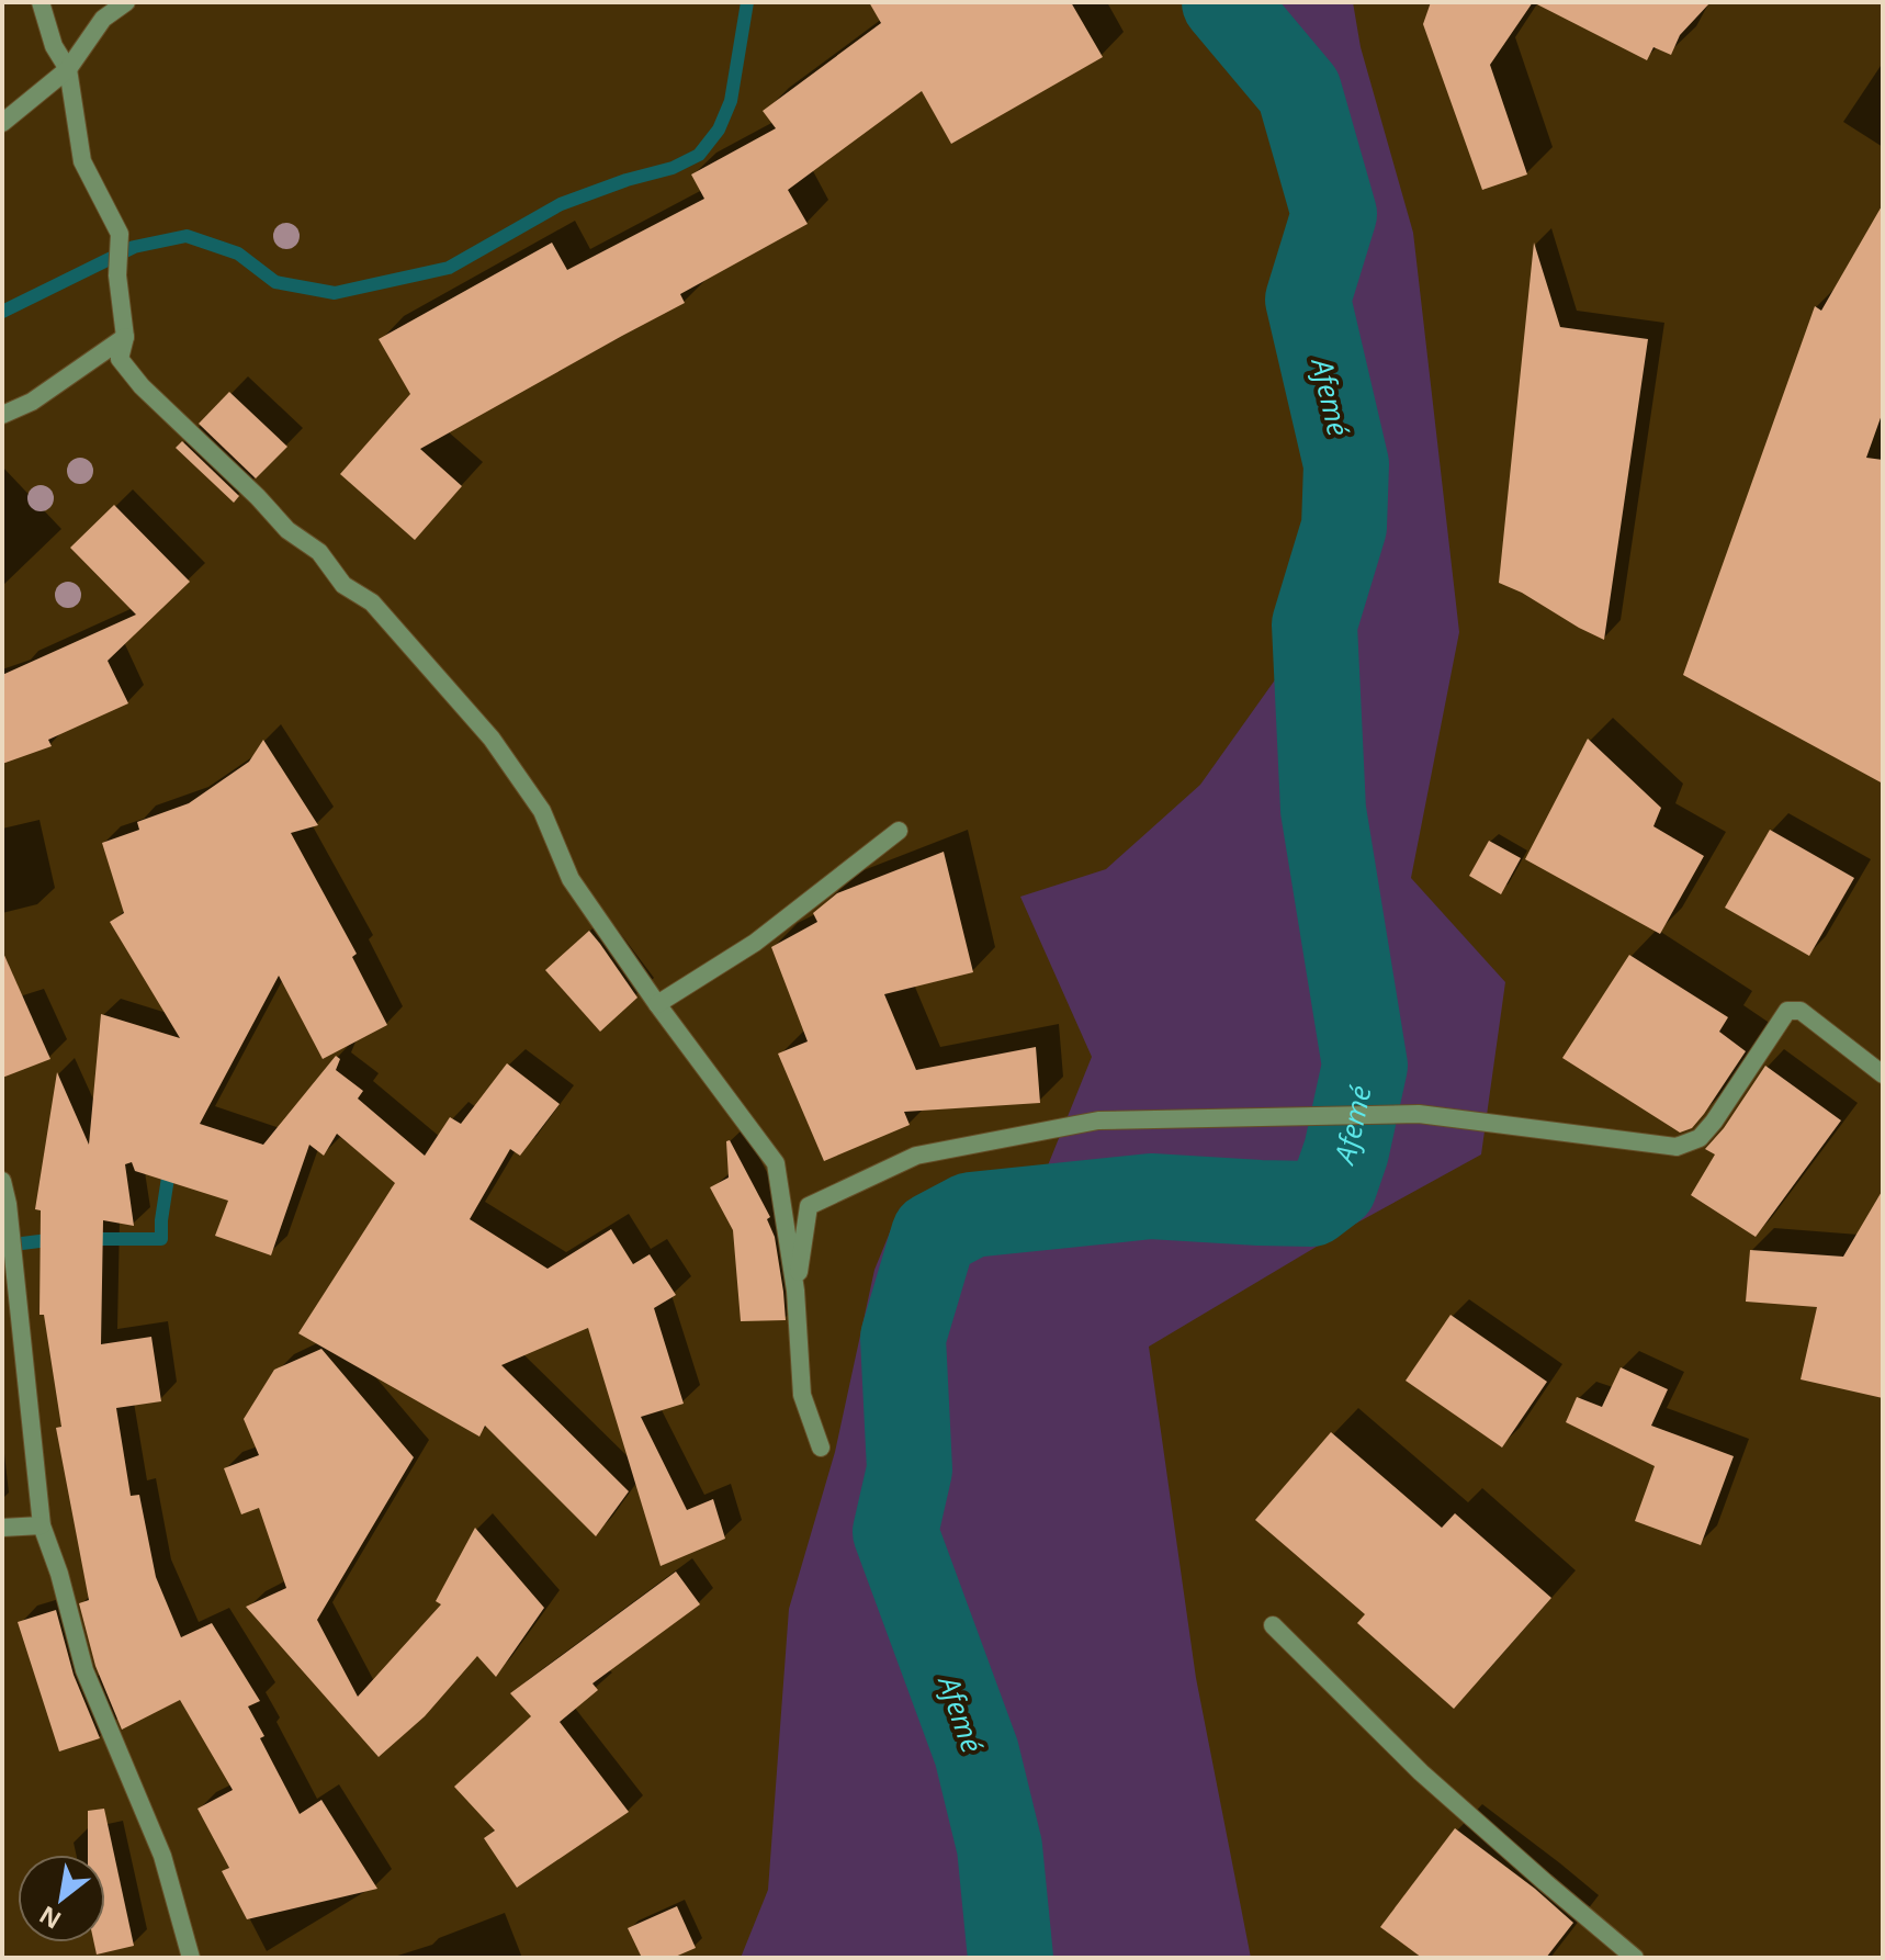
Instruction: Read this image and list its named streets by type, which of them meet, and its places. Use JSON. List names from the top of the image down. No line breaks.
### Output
{"water":["Afemé"],"north":"bottom left"}
